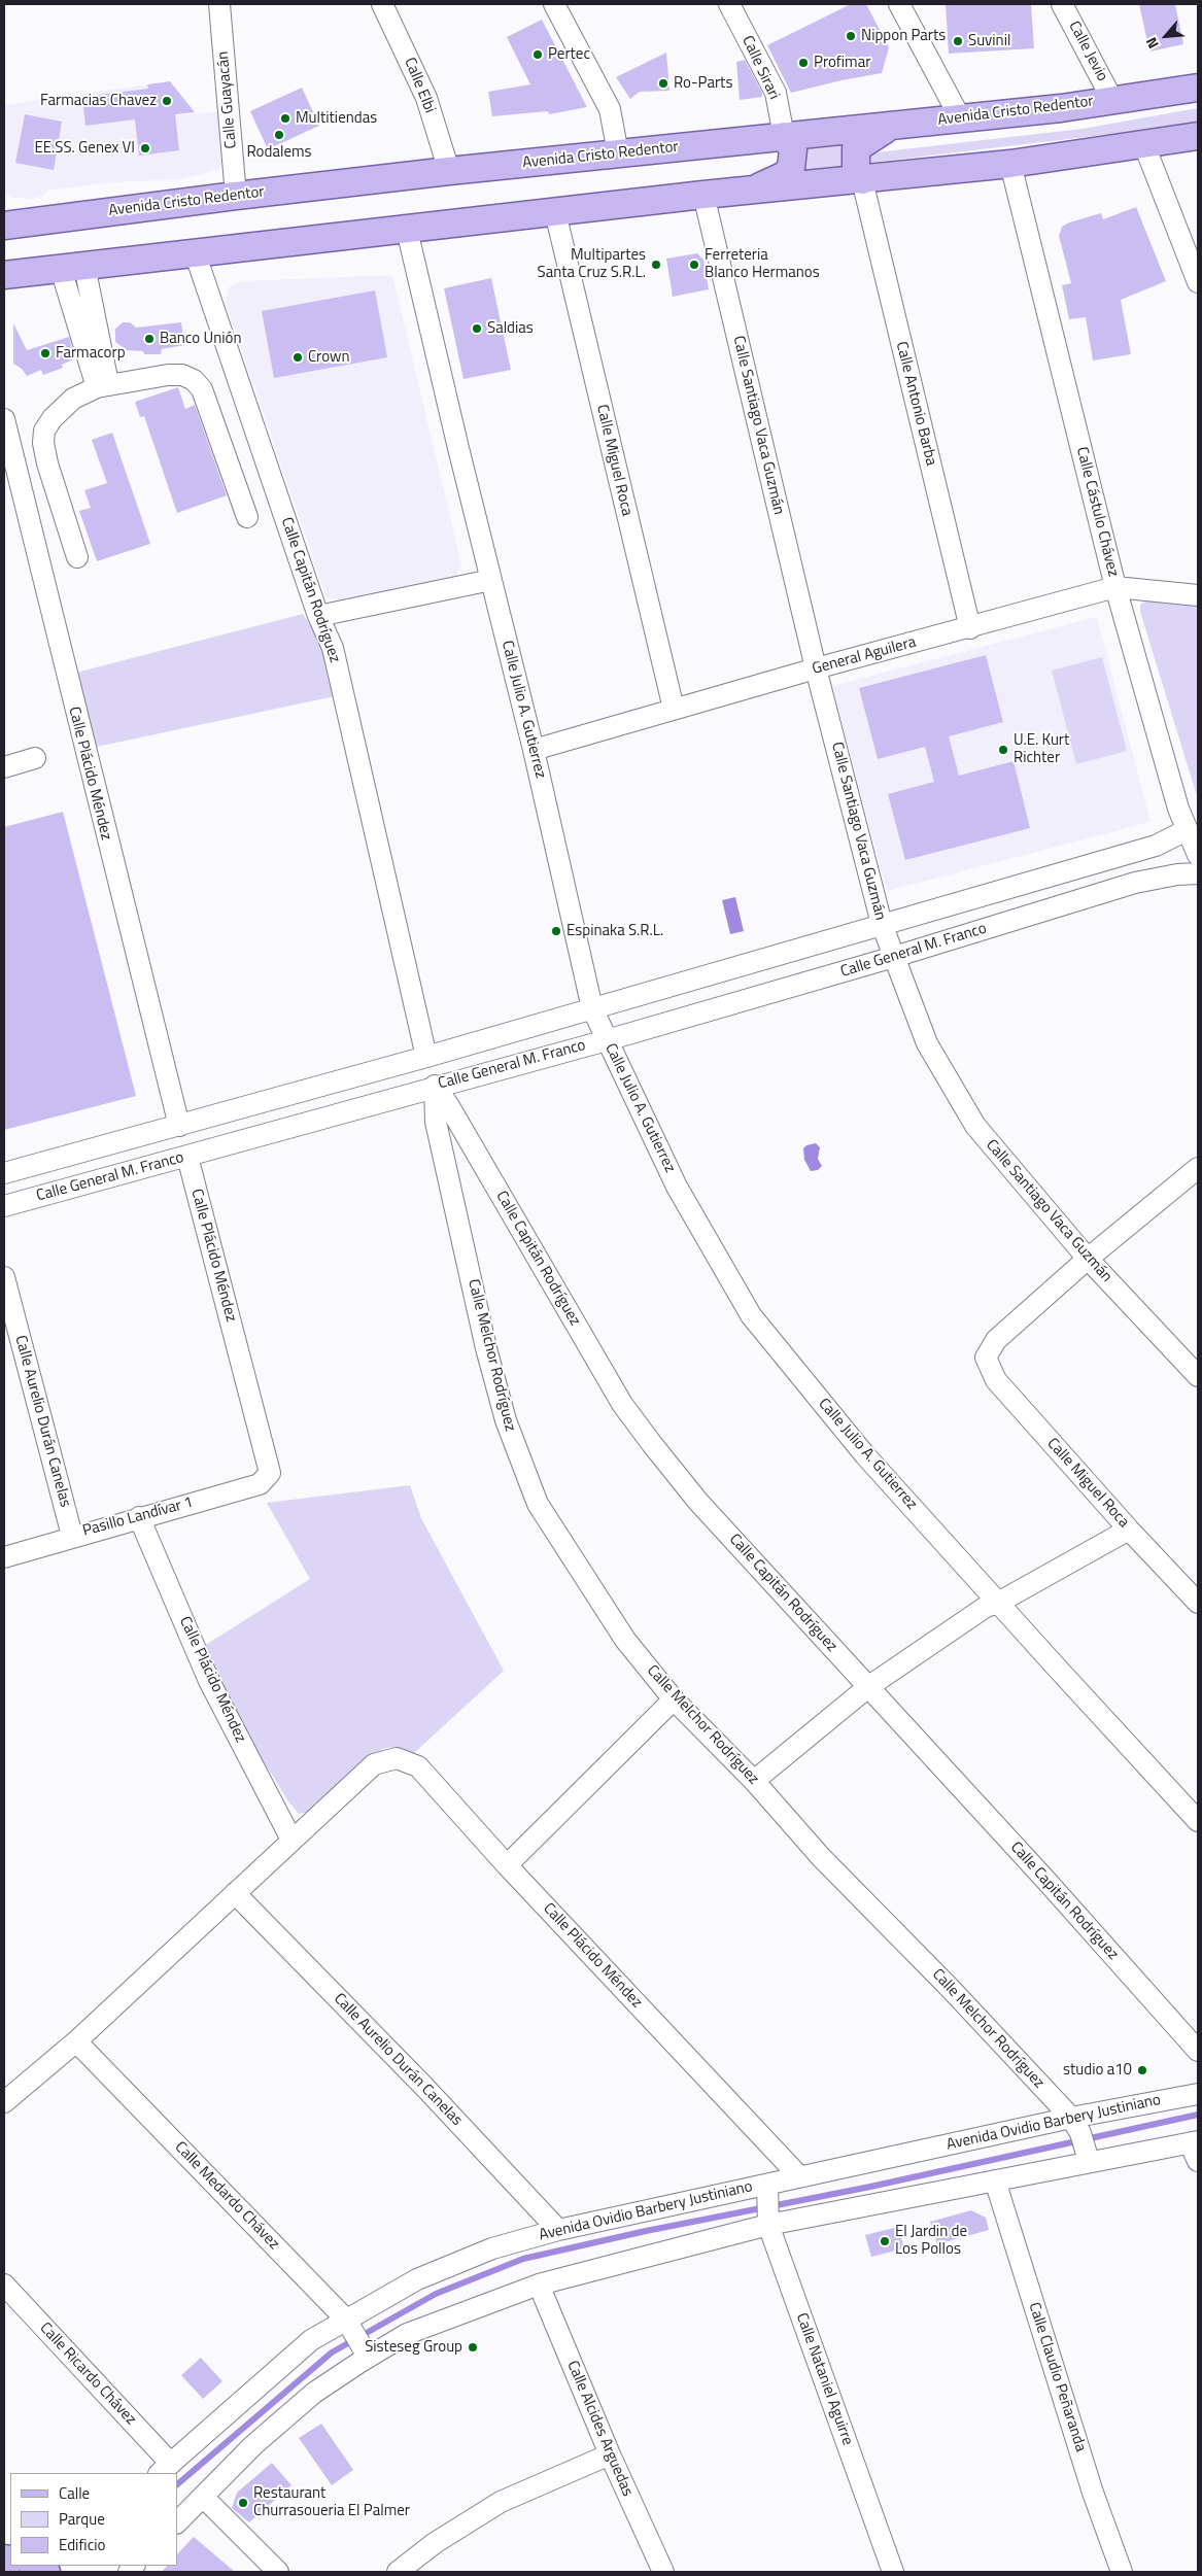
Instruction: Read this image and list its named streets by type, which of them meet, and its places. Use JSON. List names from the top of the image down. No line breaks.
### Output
{"streets":{"main road":["Avenida Cristo Redentor"],"street":["Calle Jevio","Calle Sirari","Calle Elbi","Calle Guayacán","Calle Antonio Barba","Calle Santiago Vaca Guzmán","Calle Miguel Roca","Calle Cástulo Chávez","Calle Capitán Rodríguez","General Aguilera","Calle Julio A. Gutierrez","Calle Plácido Méndez","Calle General M. Franco","Calle Melchor Rodríguez","Calle Aurelio Durán Canelas","Pasillo Landívar 1","Avenida Ovidio Barbery Justiniano","Calle Medardo Chávez","Calle Ricardo Chávez","Calle Claudio Peñaranda","Calle Nataniel Aguirre","Calle Alcides Arguedas"]},"crossings":[["Calle Jevio","Avenida Cristo Redentor"],["Calle Sirari","Avenida Cristo Redentor"],["Calle Elbi","Avenida Cristo Redentor"],["Calle Guayacán","Avenida Cristo Redentor"],["Calle Antonio Barba","General Aguilera"],["Calle Santiago Vaca Guzmán","Calle Miguel Roca"],["Calle Santiago Vaca Guzmán","General Aguilera"],["Calle Santiago Vaca Guzmán","Calle General M. Franco"],["Calle Miguel Roca","General Aguilera"],["Calle Cástulo Chávez","General Aguilera"],["Calle Cástulo Chávez","Calle General M. Franco"],["Calle Capitán Rodríguez","Calle General M. Franco"],["Calle Capitán Rodríguez","Calle Melchor Rodríguez"],["General Aguilera","Calle Julio A. Gutierrez"],["Calle Julio A. Gutierrez","Calle General M. Franco"],["Calle Plácido Méndez","Calle General M. Franco"],["Calle Plácido Méndez","Pasillo Landívar 1"],["Calle Plácido Méndez","Avenida Ovidio Barbery Justiniano"],["Calle General M. Franco","Calle Melchor Rodríguez"],["Calle Melchor Rodríguez","Avenida Ovidio Barbery Justiniano"],["Calle Aurelio Durán Canelas","Pasillo Landívar 1"],["Calle Aurelio Durán Canelas","Avenida Ovidio Barbery Justiniano"],["Avenida Ovidio Barbery Justiniano","Calle Medardo Chávez"],["Avenida Ovidio Barbery Justiniano","Calle Ricardo Chávez"],["Avenida Ovidio Barbery Justiniano","Calle Claudio Peñaranda"],["Avenida Ovidio Barbery Justiniano","Calle Nataniel Aguirre"],["Avenida Ovidio Barbery Justiniano","Calle Alcides Arguedas"]],"places":["Nippon Parts","Suvinil","Pertec","Profimar","Ro-Parts","Farmacias Chavez","Multitiendas","Rodalems","EE.SS. Genex VI","Multipartes Santa Cruz S.R.L.","Ferreteria Blanco Hermanos","Saldias","Banco Unión","Farmacorp","Crown","U.E. Kurt Richter","Espinaka S.R.L.","studio a10","El Jardin de Los Pollos","Sisteseg Group","Restaurant Churrasoueria El Palmer"],"legend":["Calle","Parque","Edificio"],"north":"bottom left"}
